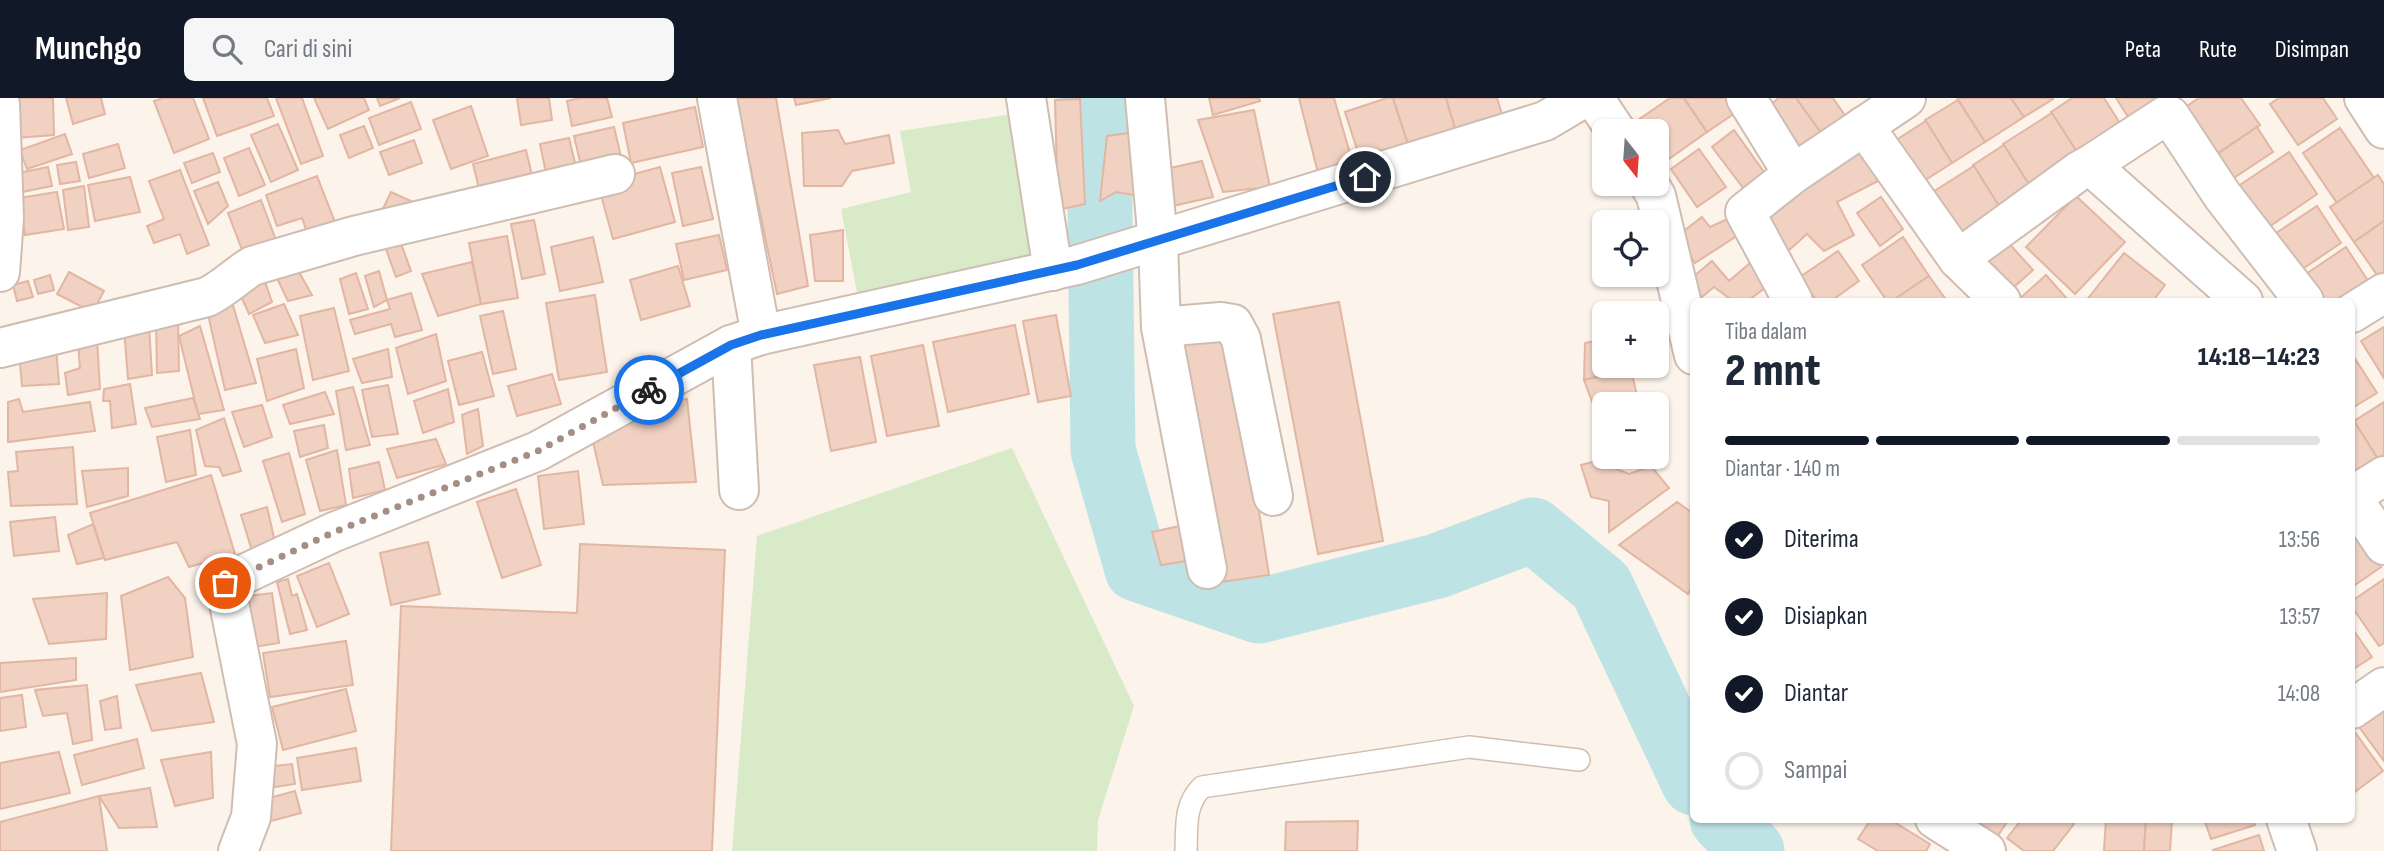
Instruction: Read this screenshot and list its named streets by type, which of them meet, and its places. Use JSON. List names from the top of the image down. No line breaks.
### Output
{"north":"bottom","page":{"header":"Munchgo","search":"Cari di sini","nav":["Peta","Rute","Disimpan"],"map_buttons":["+","−"],"heading":["2 mnt","Tiba dalam","14:18–14:23"],"bar":"Diantar · 140 m","list":[["Diterima","13:56"],["Disiapkan","13:57"],["Diantar","14:08"],"Sampai"]}}
